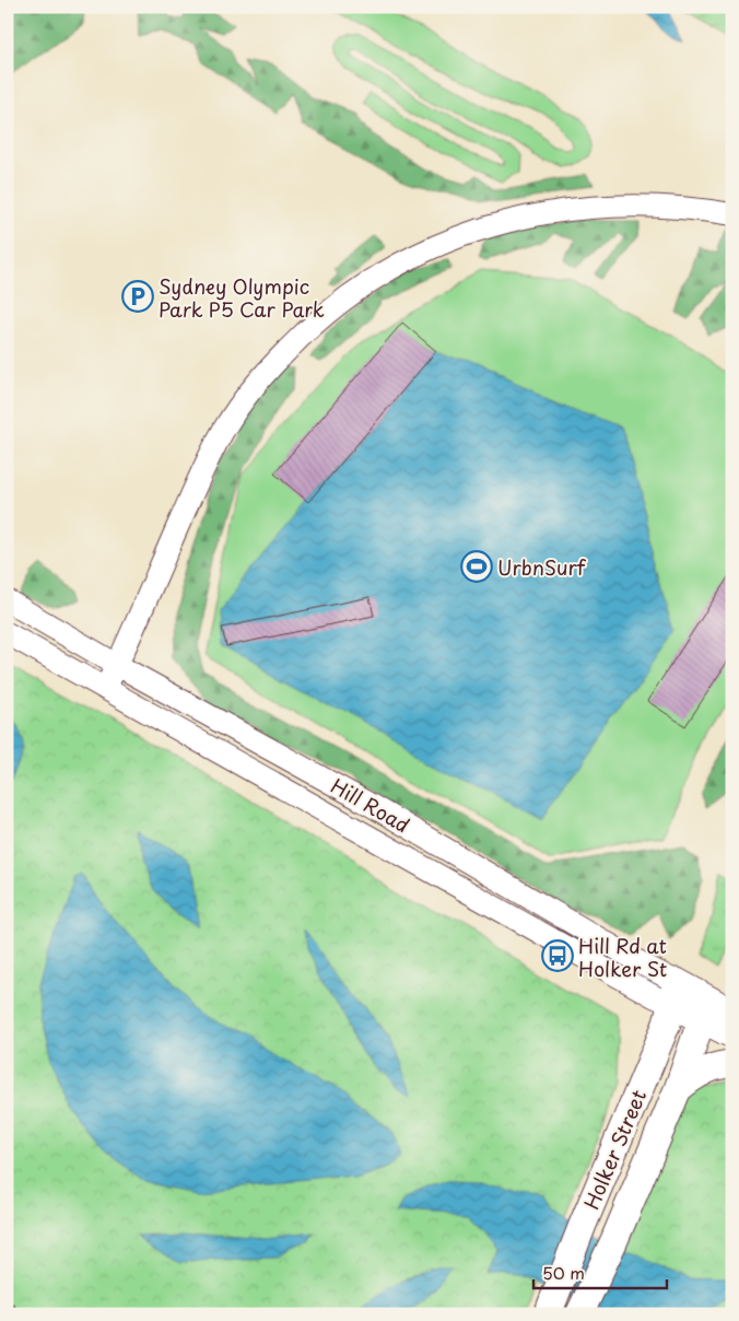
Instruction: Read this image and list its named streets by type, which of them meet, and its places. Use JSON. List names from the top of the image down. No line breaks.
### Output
{"streets":{"main road":["Hill Road","Holker Street"]},"crossings":[["Hill Road","Holker Street"]],"places":{"parking":["Sydney Olympic Park P5 Car Park"],"sports":["UrbnSurf"],"bus stop":["Hill Rd at Holker St"]},"scale_bar":"50 m"}
